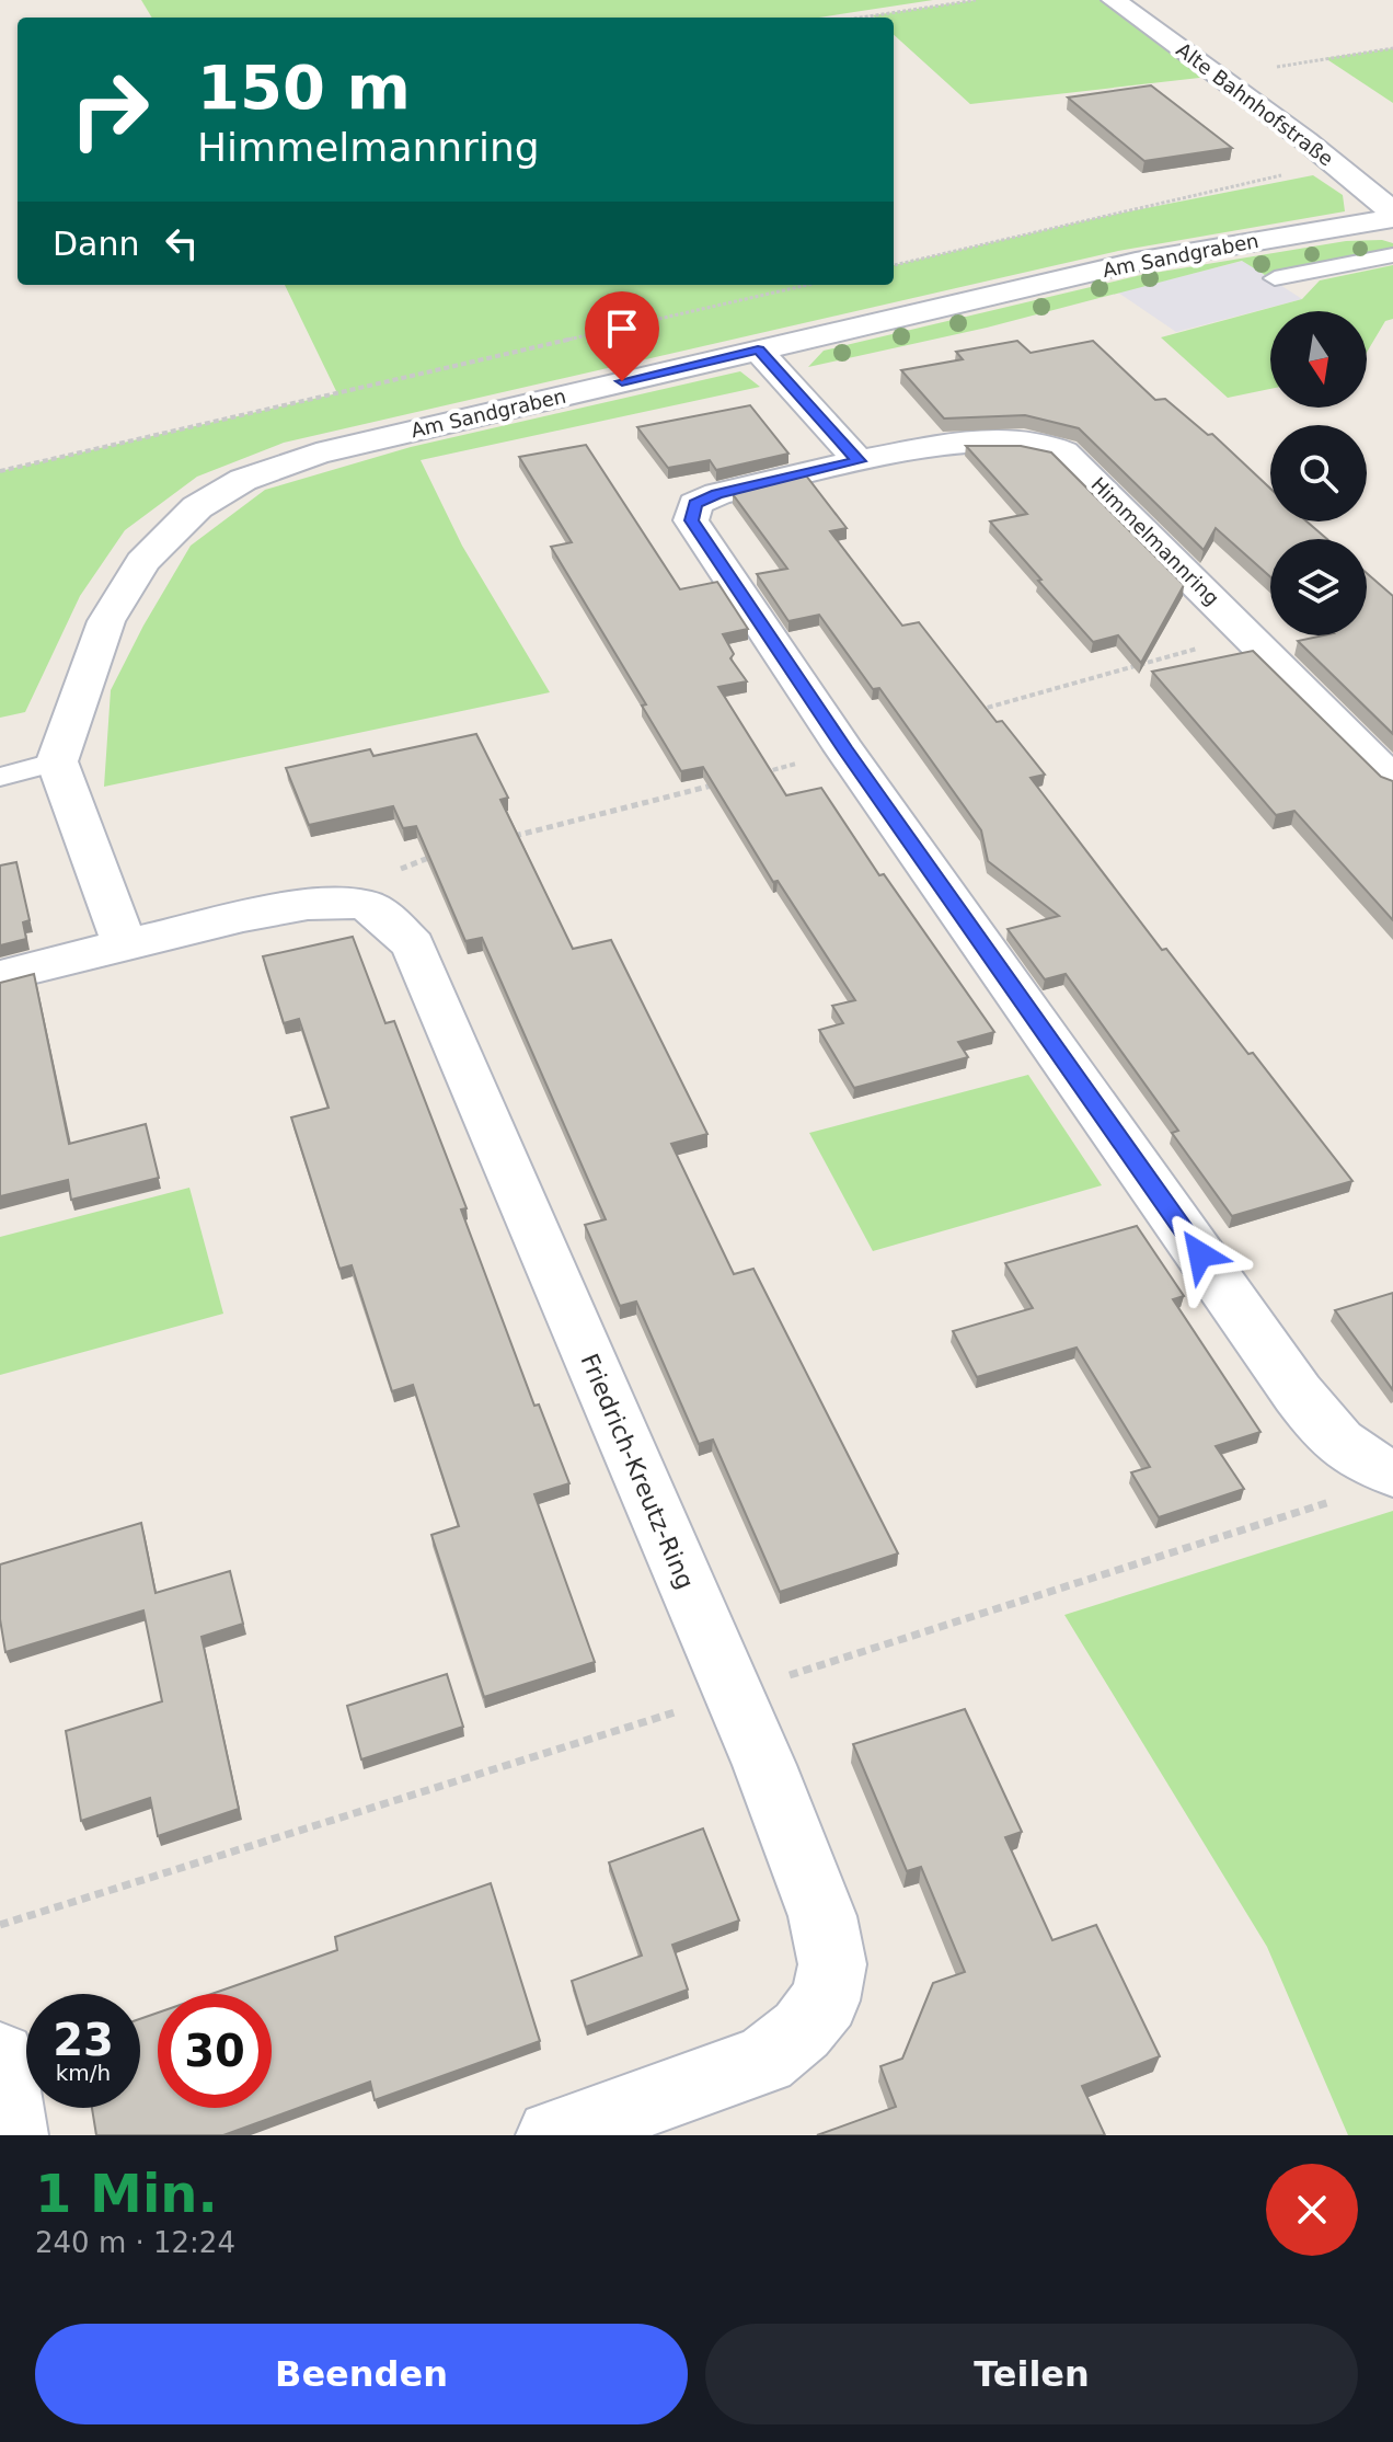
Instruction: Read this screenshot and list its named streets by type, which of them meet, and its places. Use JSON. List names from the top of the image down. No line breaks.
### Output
{"streets":{"street":["Alte Bahnhofstraße","Am Sandgraben","Himmelmannring","Friedrich-Kreutz-Ring"]},"crossings":[["Alte Bahnhofstraße","Am Sandgraben"]],"north":"bottom","page":{"turn":["150 m","Himmelmannring"],"then":"Dann","speed":"23 km/h","limit":"30","heading":["1 Min.","240 m · 12:24"],"buttons":["Beenden","Teilen"]}}
